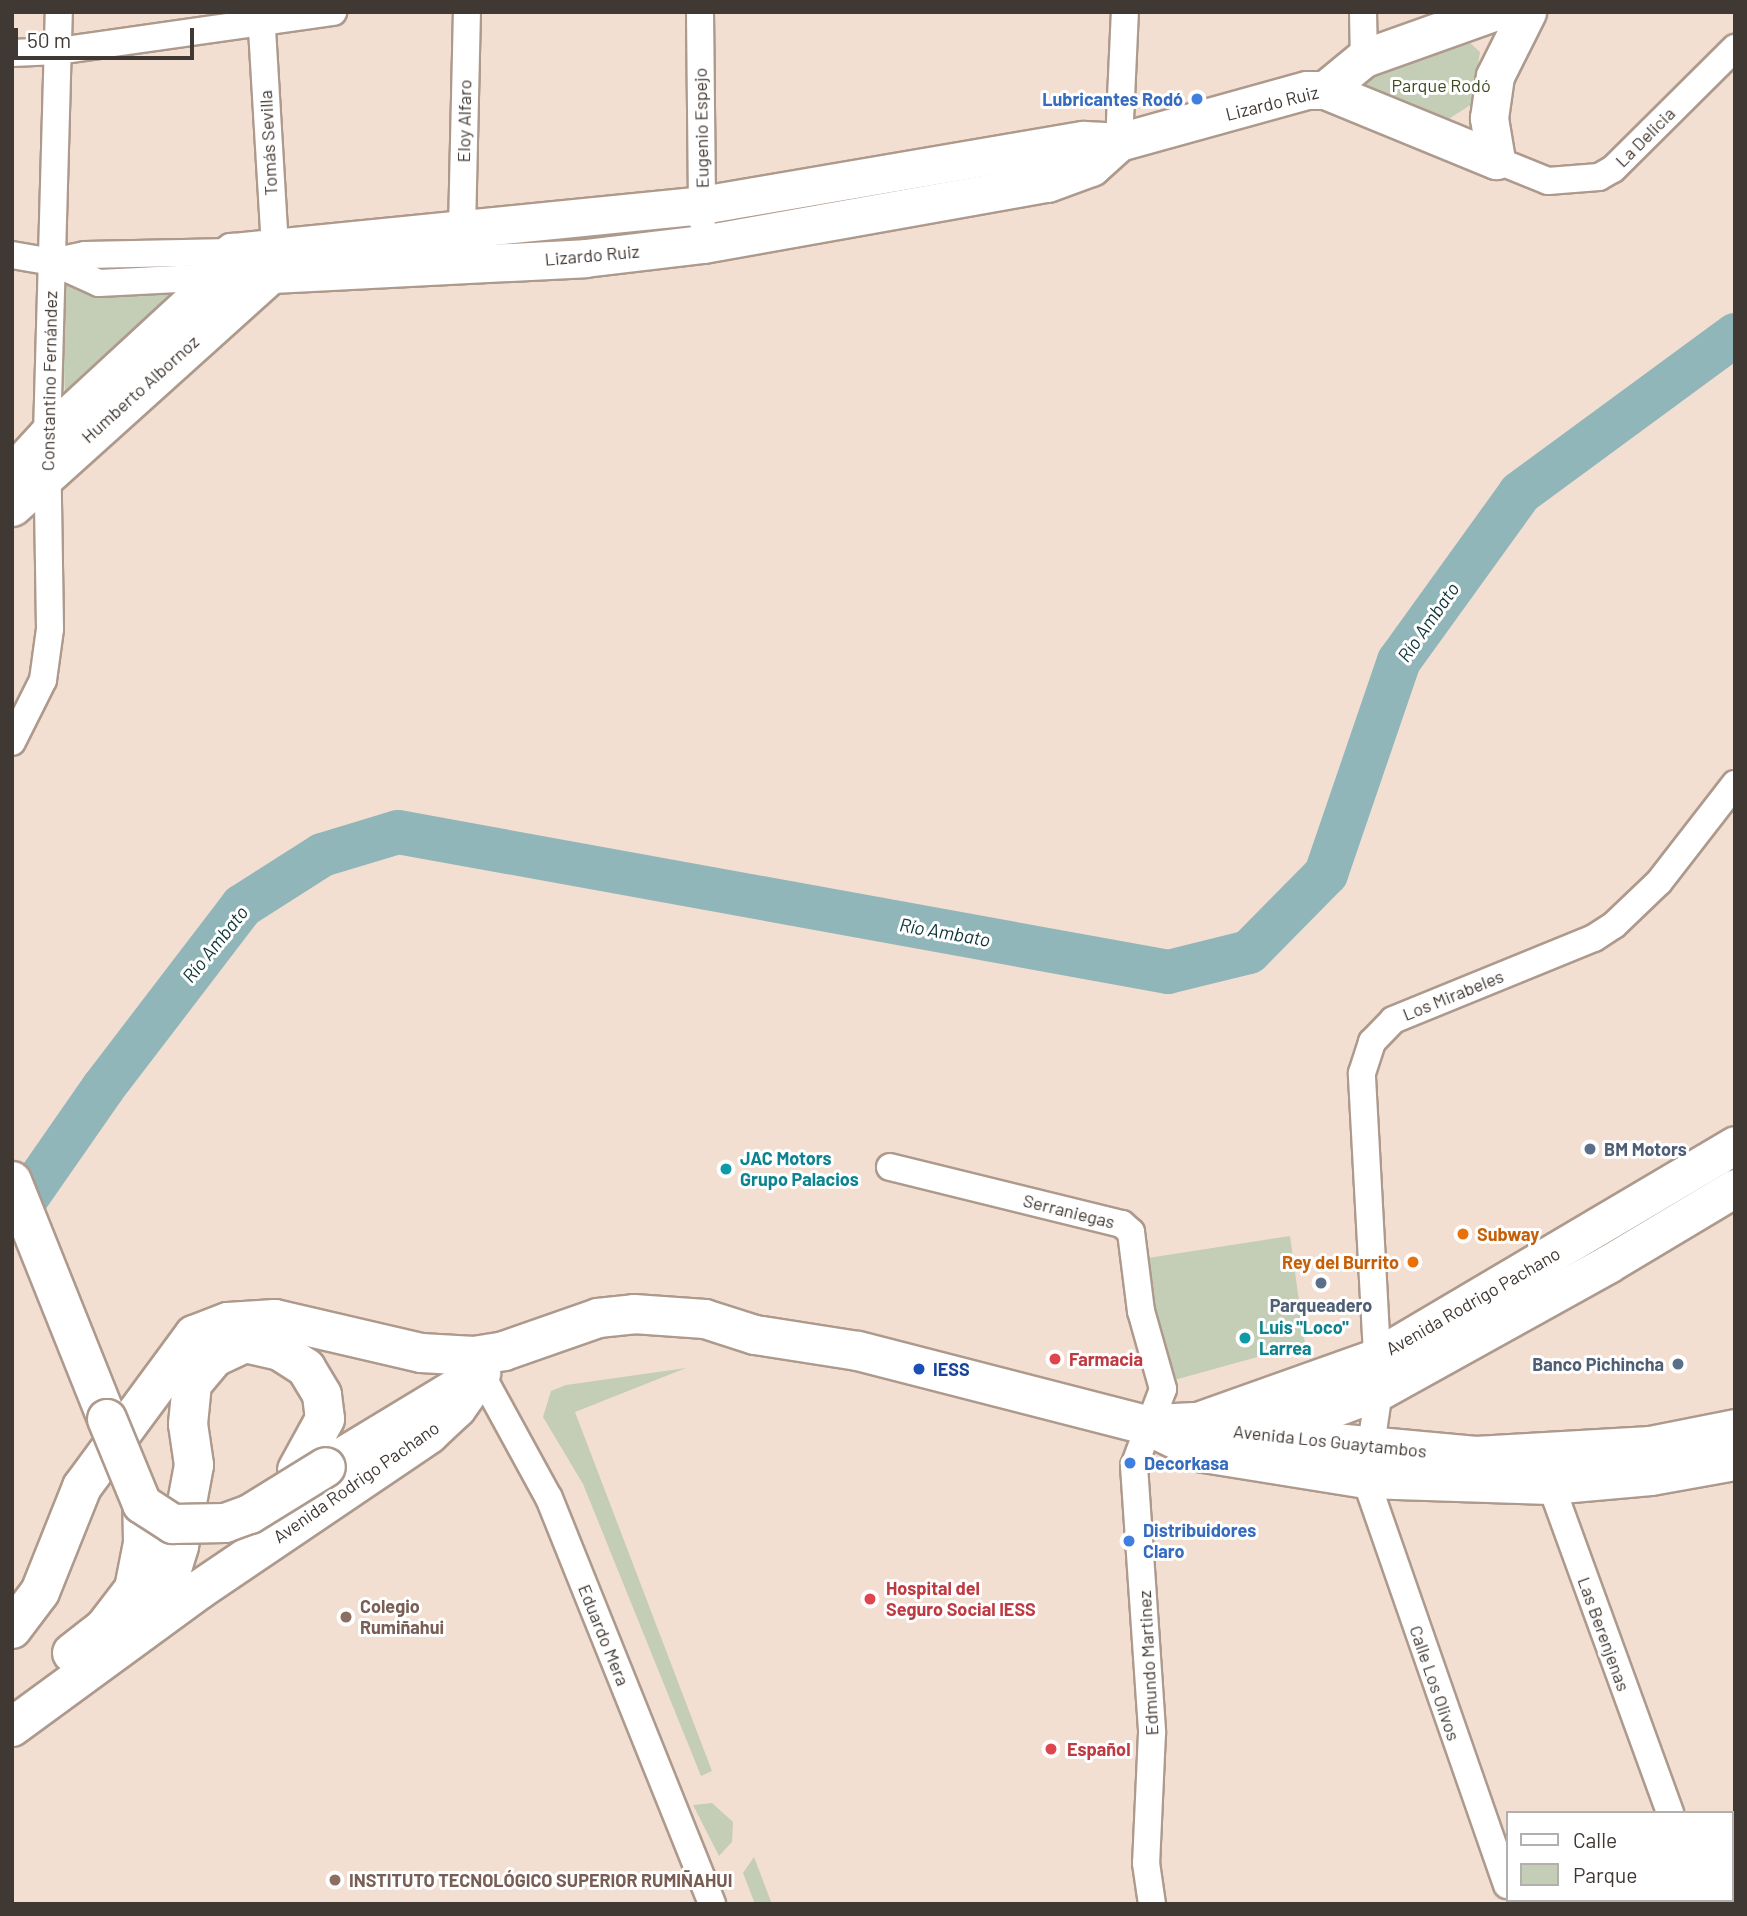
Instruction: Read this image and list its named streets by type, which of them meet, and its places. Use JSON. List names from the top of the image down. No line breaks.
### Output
{"streets":{"main road":["Lizardo Ruiz","La Delicia","Humberto Albornoz","Avenida Rodrigo Pachano","Avenida Los Guaytambos"],"street":["Eloy Alfaro","Eugenio Espejo","Tomás Sevilla","Constantino Fernández","Los Mirabeles","Serraniegas","Las Berenjenas","Eduardo Mera","Edmundo Martinez","Calle Los Olivos"]},"crossings":[["Lizardo Ruiz","Eloy Alfaro"],["Lizardo Ruiz","Eugenio Espejo"],["Lizardo Ruiz","La Delicia"],["Lizardo Ruiz","Tomás Sevilla"],["Lizardo Ruiz","Constantino Fernández"],["Lizardo Ruiz","Humberto Albornoz"],["Tomás Sevilla","Humberto Albornoz"],["Constantino Fernández","Humberto Albornoz"],["Los Mirabeles","Avenida Rodrigo Pachano"],["Los Mirabeles","Avenida Los Guaytambos"],["Los Mirabeles","Calle Los Olivos"],["Serraniegas","Avenida Los Guaytambos"],["Serraniegas","Edmundo Martinez"],["Avenida Rodrigo Pachano","Avenida Los Guaytambos"],["Avenida Rodrigo Pachano","Eduardo Mera"],["Avenida Los Guaytambos","Las Berenjenas"],["Avenida Los Guaytambos","Edmundo Martinez"],["Avenida Los Guaytambos","Calle Los Olivos"]],"water":["Río Ambato"],"parks":["Parque Rodó"],"places":["Lubricantes Rodó","BM Motors","JAC Motors Grupo Palacios","Subway","Rey del Burrito","Parqueadero","Luis \"Loco\" Larrea","Farmacia","Banco Pichincha","IESS","Decorkasa","Distribuidores Claro","Hospital del Seguro Social IESS","Colegio Rumiñahui","Español","INSTITUTO TECNOLÓGICO SUPERIOR RUMIÑAHUI"],"legend":["Calle","Parque"],"scale_bar":"50 m"}
